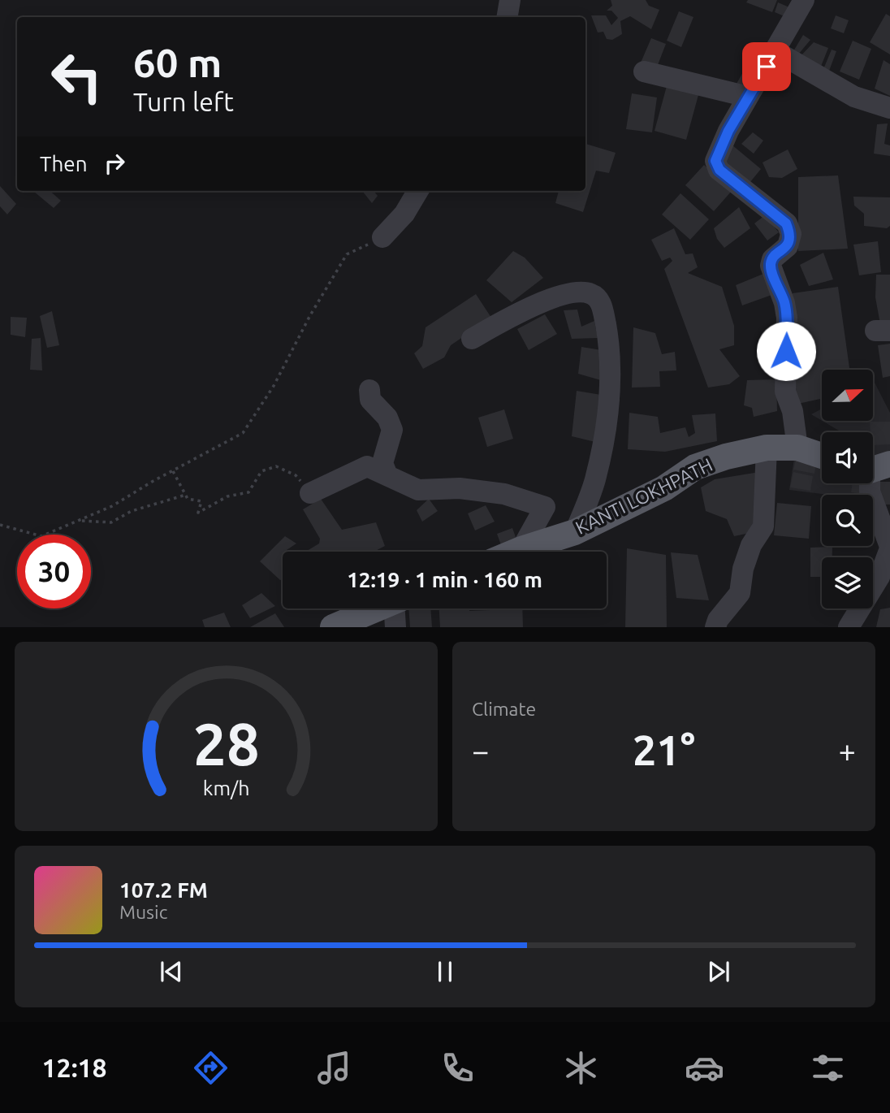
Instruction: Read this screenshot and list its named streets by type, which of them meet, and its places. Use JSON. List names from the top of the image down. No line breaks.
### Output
{"streets":{"main road":["KANTI LOKHPATH"]},"north":"right","page":{"turn":["60 m","Turn left"],"then":"Then","limit":"30","trip":"12:19 · 1 min · 160 m","tile":"Climate","heat":["−","21°","+"],"song":["107.2 FM","Music"],"tabs":"12:18","gauge":["28","km/h"]}}
